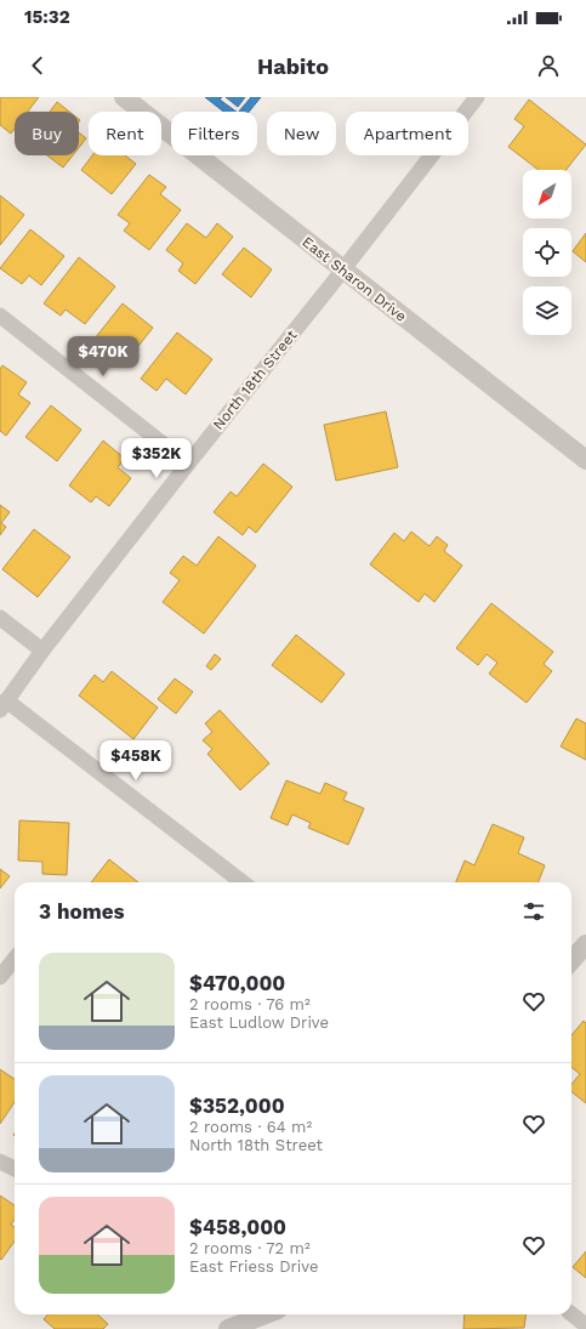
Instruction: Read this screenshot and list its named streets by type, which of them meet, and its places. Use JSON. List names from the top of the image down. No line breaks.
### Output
{"streets":{"street":["East Sharon Drive","North 18th Street"]},"crossings":[["East Sharon Drive","North 18th Street"]],"north":"bottom left","page":{"status":"15:32","header":"Habito","chip":["Buy","Rent","Filters","New","Apartment"],"price":["$470K","$352K","$458K"],"heading":"3 homes","list":[{"name":"$470,000","note":"2 rooms · 76 m² · East Ludlow Drive"},{"name":"$352,000","note":"2 rooms · 64 m² · North 18th Street"},{"name":"$458,000","note":"2 rooms · 72 m² · East Friess Drive"}]}}
